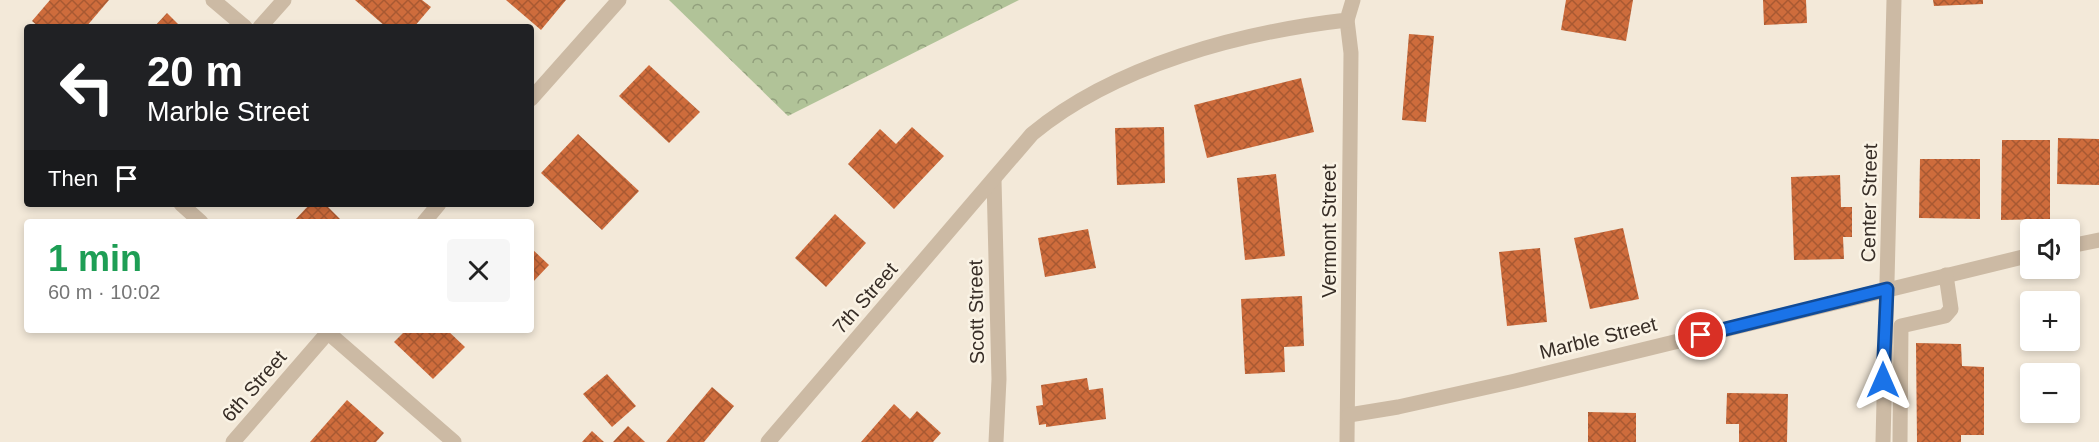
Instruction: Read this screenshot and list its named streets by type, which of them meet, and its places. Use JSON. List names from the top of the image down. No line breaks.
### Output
{"streets":{"street":["Center Street","Vermont Street","7th Street","Scott Street","Marble Street","6th Street"]},"crossings":[["Center Street","Marble Street"],["Vermont Street","7th Street"],["Vermont Street","Marble Street"],["7th Street","Scott Street"]],"page":{"turn":["20 m","Marble Street"],"then":"Then","map_buttons":["+","−"],"heading":["1 min","60 m · 10:02"]}}
